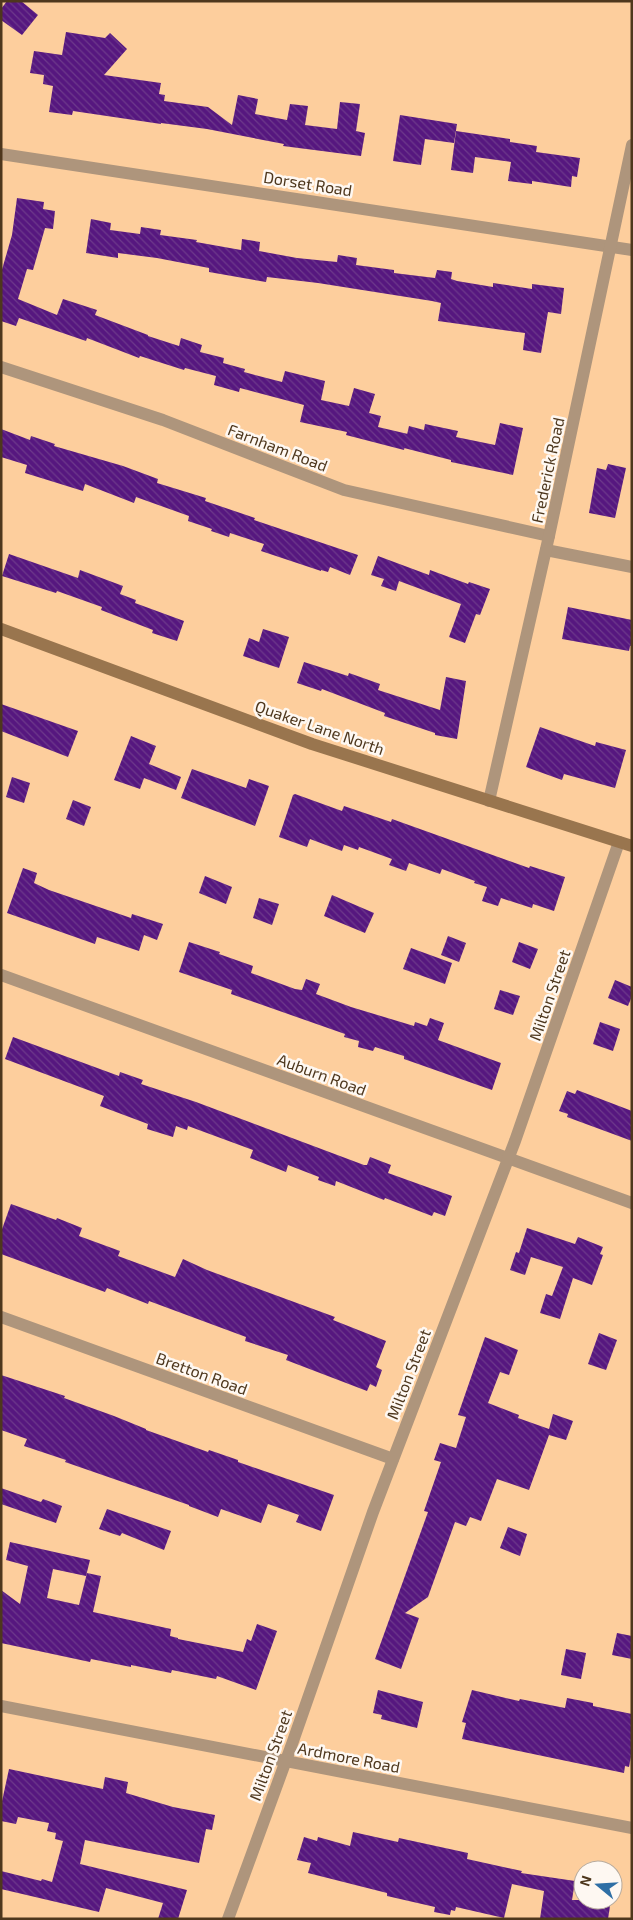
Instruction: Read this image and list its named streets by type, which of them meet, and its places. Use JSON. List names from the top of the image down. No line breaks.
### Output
{"streets":{"street":["Dorset Road","Farnham Road","Frederick Road","Quaker Lane North","Milton Street","Auburn Road","Bretton Road","Ardmore Road"]},"crossings":[["Dorset Road","Frederick Road"],["Farnham Road","Frederick Road"],["Frederick Road","Quaker Lane North"],["Quaker Lane North","Milton Street"],["Milton Street","Auburn Road"],["Milton Street","Bretton Road"],["Milton Street","Ardmore Road"]],"north":"left"}
